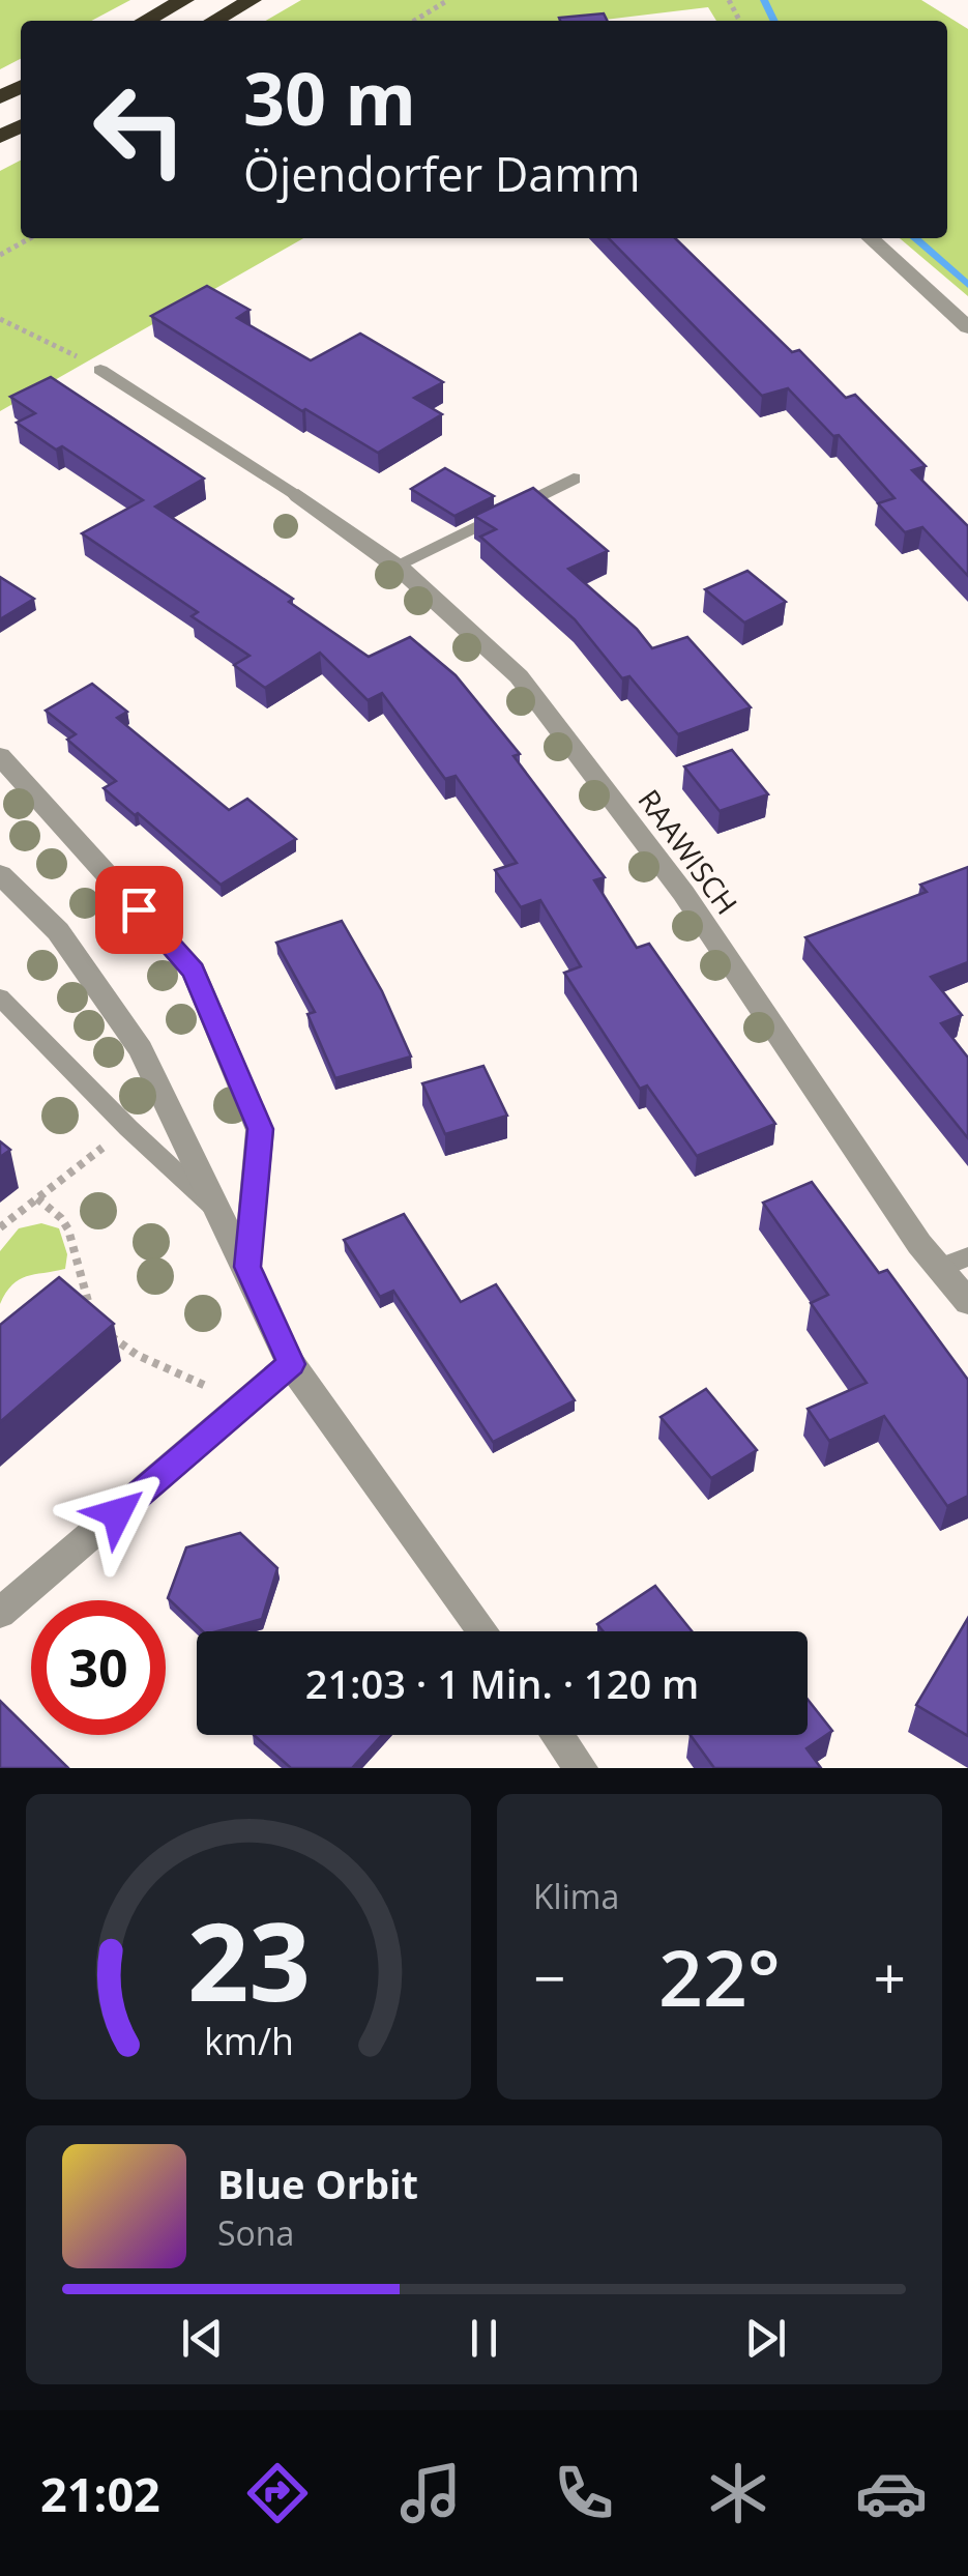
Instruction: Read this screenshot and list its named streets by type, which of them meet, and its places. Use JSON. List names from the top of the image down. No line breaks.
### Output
{"streets":{"street":["RAAWISCH"]},"page":{"turn":["30 m","Öjendorfer Damm"],"limit":"30","trip":"21:03 · 1 Min. · 120 m","tile":"Klima","heat":["−","22°","+"],"song":["Blue Orbit","Sona"],"tabs":"21:02","gauge":["23","km/h"]}}
